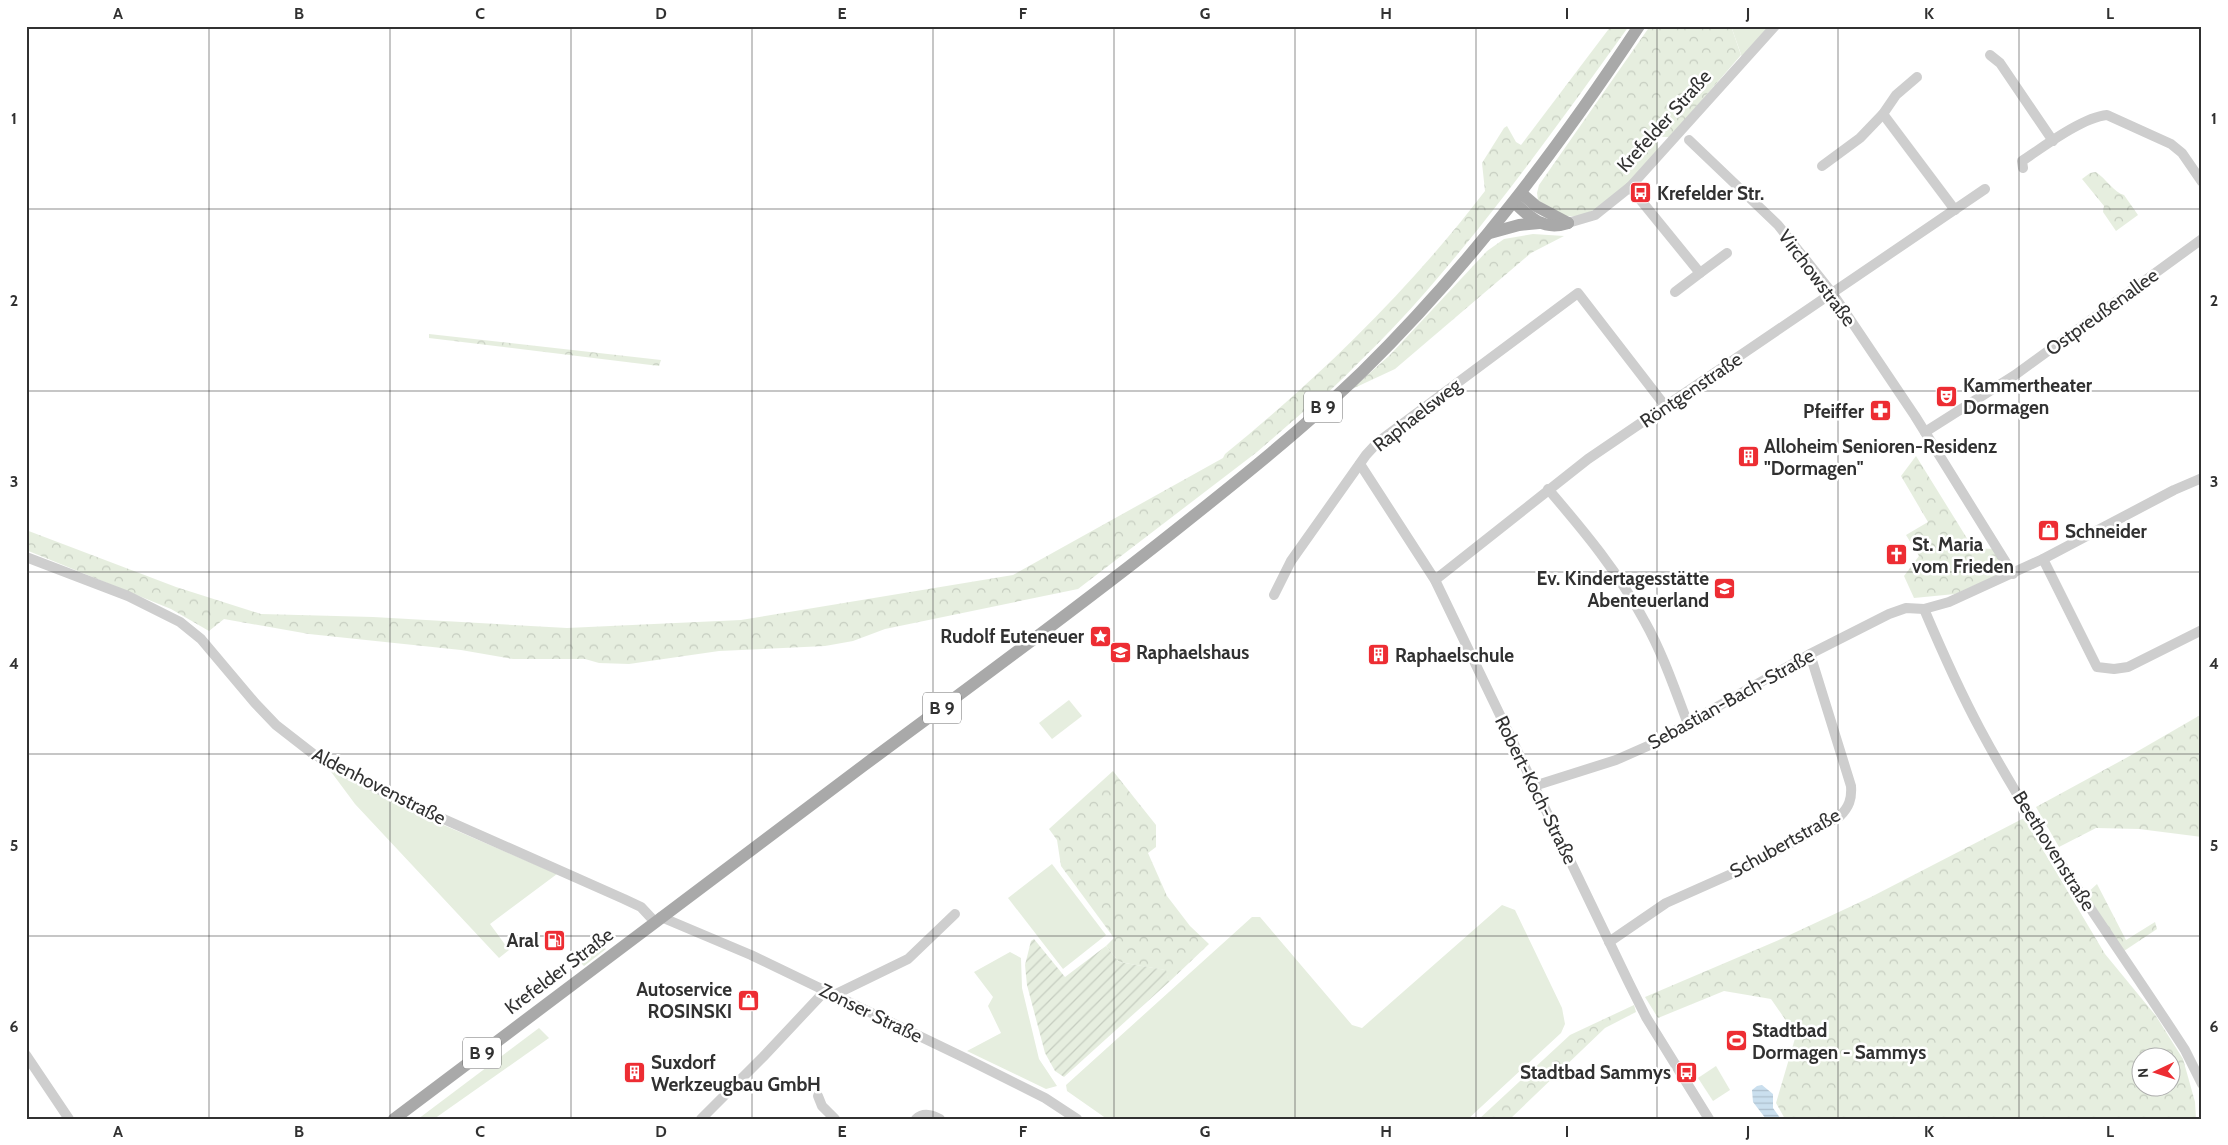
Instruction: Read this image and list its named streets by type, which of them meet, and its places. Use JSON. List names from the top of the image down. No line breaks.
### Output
{"streets":{"main road":["Krefelder Straße","B 9"],"street":["Virchowstraße","Ostpreußenallee","Röntgenstraße","Raphaelsweg","Sebastian-Bach-Straße","Aldenhovenstraße","Robert-Koch-Straße","Schubertstraße","Beethovenstraße","Zonser Straße"]},"crossings":[["Krefelder Straße","B 9"],["Krefelder Straße","Aldenhovenstraße"],["Krefelder Straße","Zonser Straße"],["Virchowstraße","Ostpreußenallee"],["Virchowstraße","Röntgenstraße"],["Virchowstraße","Sebastian-Bach-Straße"],["Röntgenstraße","Raphaelsweg"],["Röntgenstraße","Robert-Koch-Straße"],["Raphaelsweg","Robert-Koch-Straße"],["Sebastian-Bach-Straße","Robert-Koch-Straße"],["Sebastian-Bach-Straße","Schubertstraße"],["Sebastian-Bach-Straße","Beethovenstraße"],["Aldenhovenstraße","Zonser Straße"],["Robert-Koch-Straße","Schubertstraße"]],"places":{"bus stop":["Krefelder Str.","Stadtbad Sammys"],"theatre":["Kammertheater Dormagen"],"pharmacy":["Pfeiffer"],"building":["Alloheim Senioren-Residenz \"Dormagen\"","Raphaelschule","Suxdorf Werkzeugbau GmbH"],"shop":["Schneider","Autoservice ROSINSKI"],"church":["St. Maria vom Frieden"],"school or university":["Ev. Kindertagesstätte Abenteuerland","Raphaelshaus"],"place":["Rudolf Euteneuer"],"fuel station":["Aral"],"sports":["Stadtbad Dormagen - Sammys"]},"north":"left","grid":{"columns":["A","B","C","D","E","F","G","H","I","J","K","L"],"rows":["1","2","3","4","5","6"]}}
